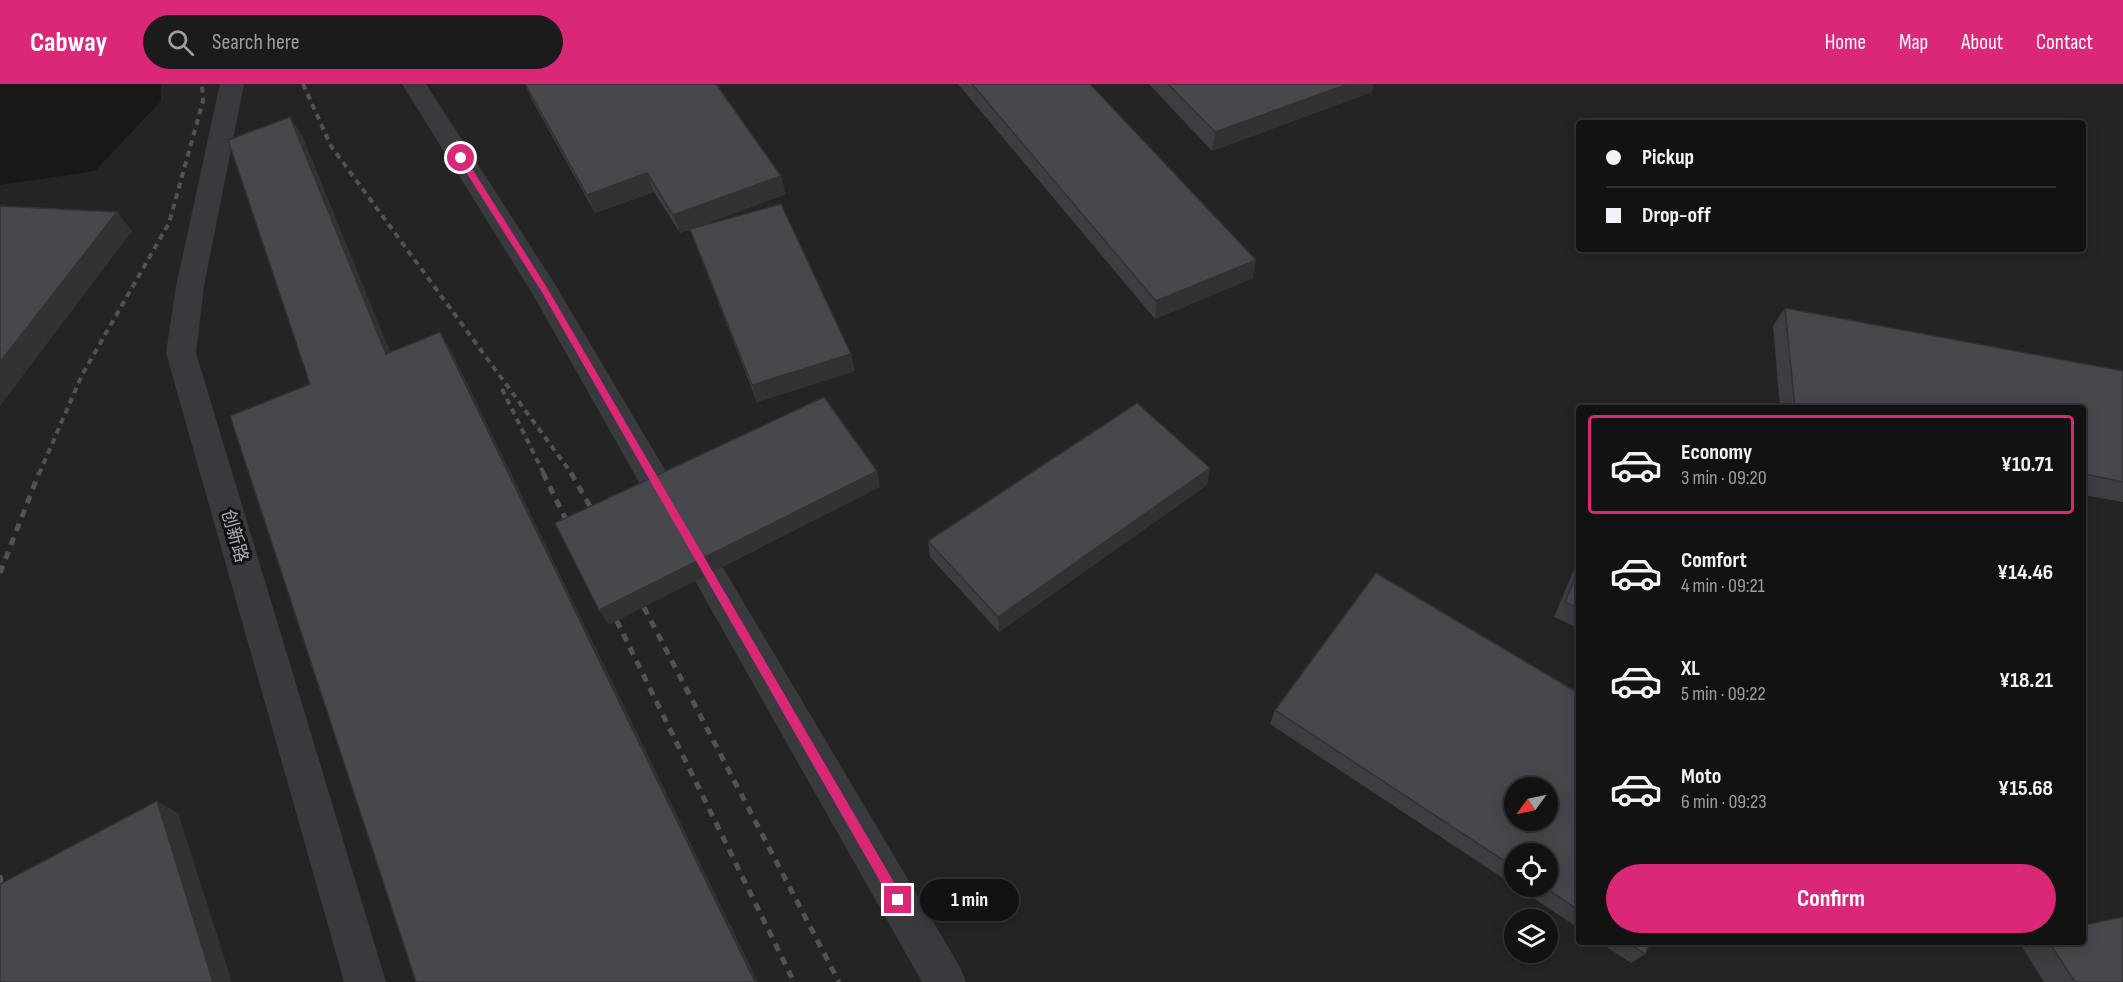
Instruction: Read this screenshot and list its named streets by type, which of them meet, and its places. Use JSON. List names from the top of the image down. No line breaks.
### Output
{"streets":{"street":["创新路"]},"north":"bottom left","page":{"header":"Cabway","search":"Search here","nav":["Home","Map","About","Contact"],"banner":["Pickup","Drop-off"],"list":[{"name":"Economy","note":"3 min · 09:20","value":"¥10.71"},{"name":"Comfort","note":"4 min · 09:21","value":"¥14.46"},{"name":"XL","note":"5 min · 09:22","value":"¥18.21"},{"name":"Moto","note":"6 min · 09:23","value":"¥15.68"}],"buttons":"Confirm","bubble":"1 min"}}
